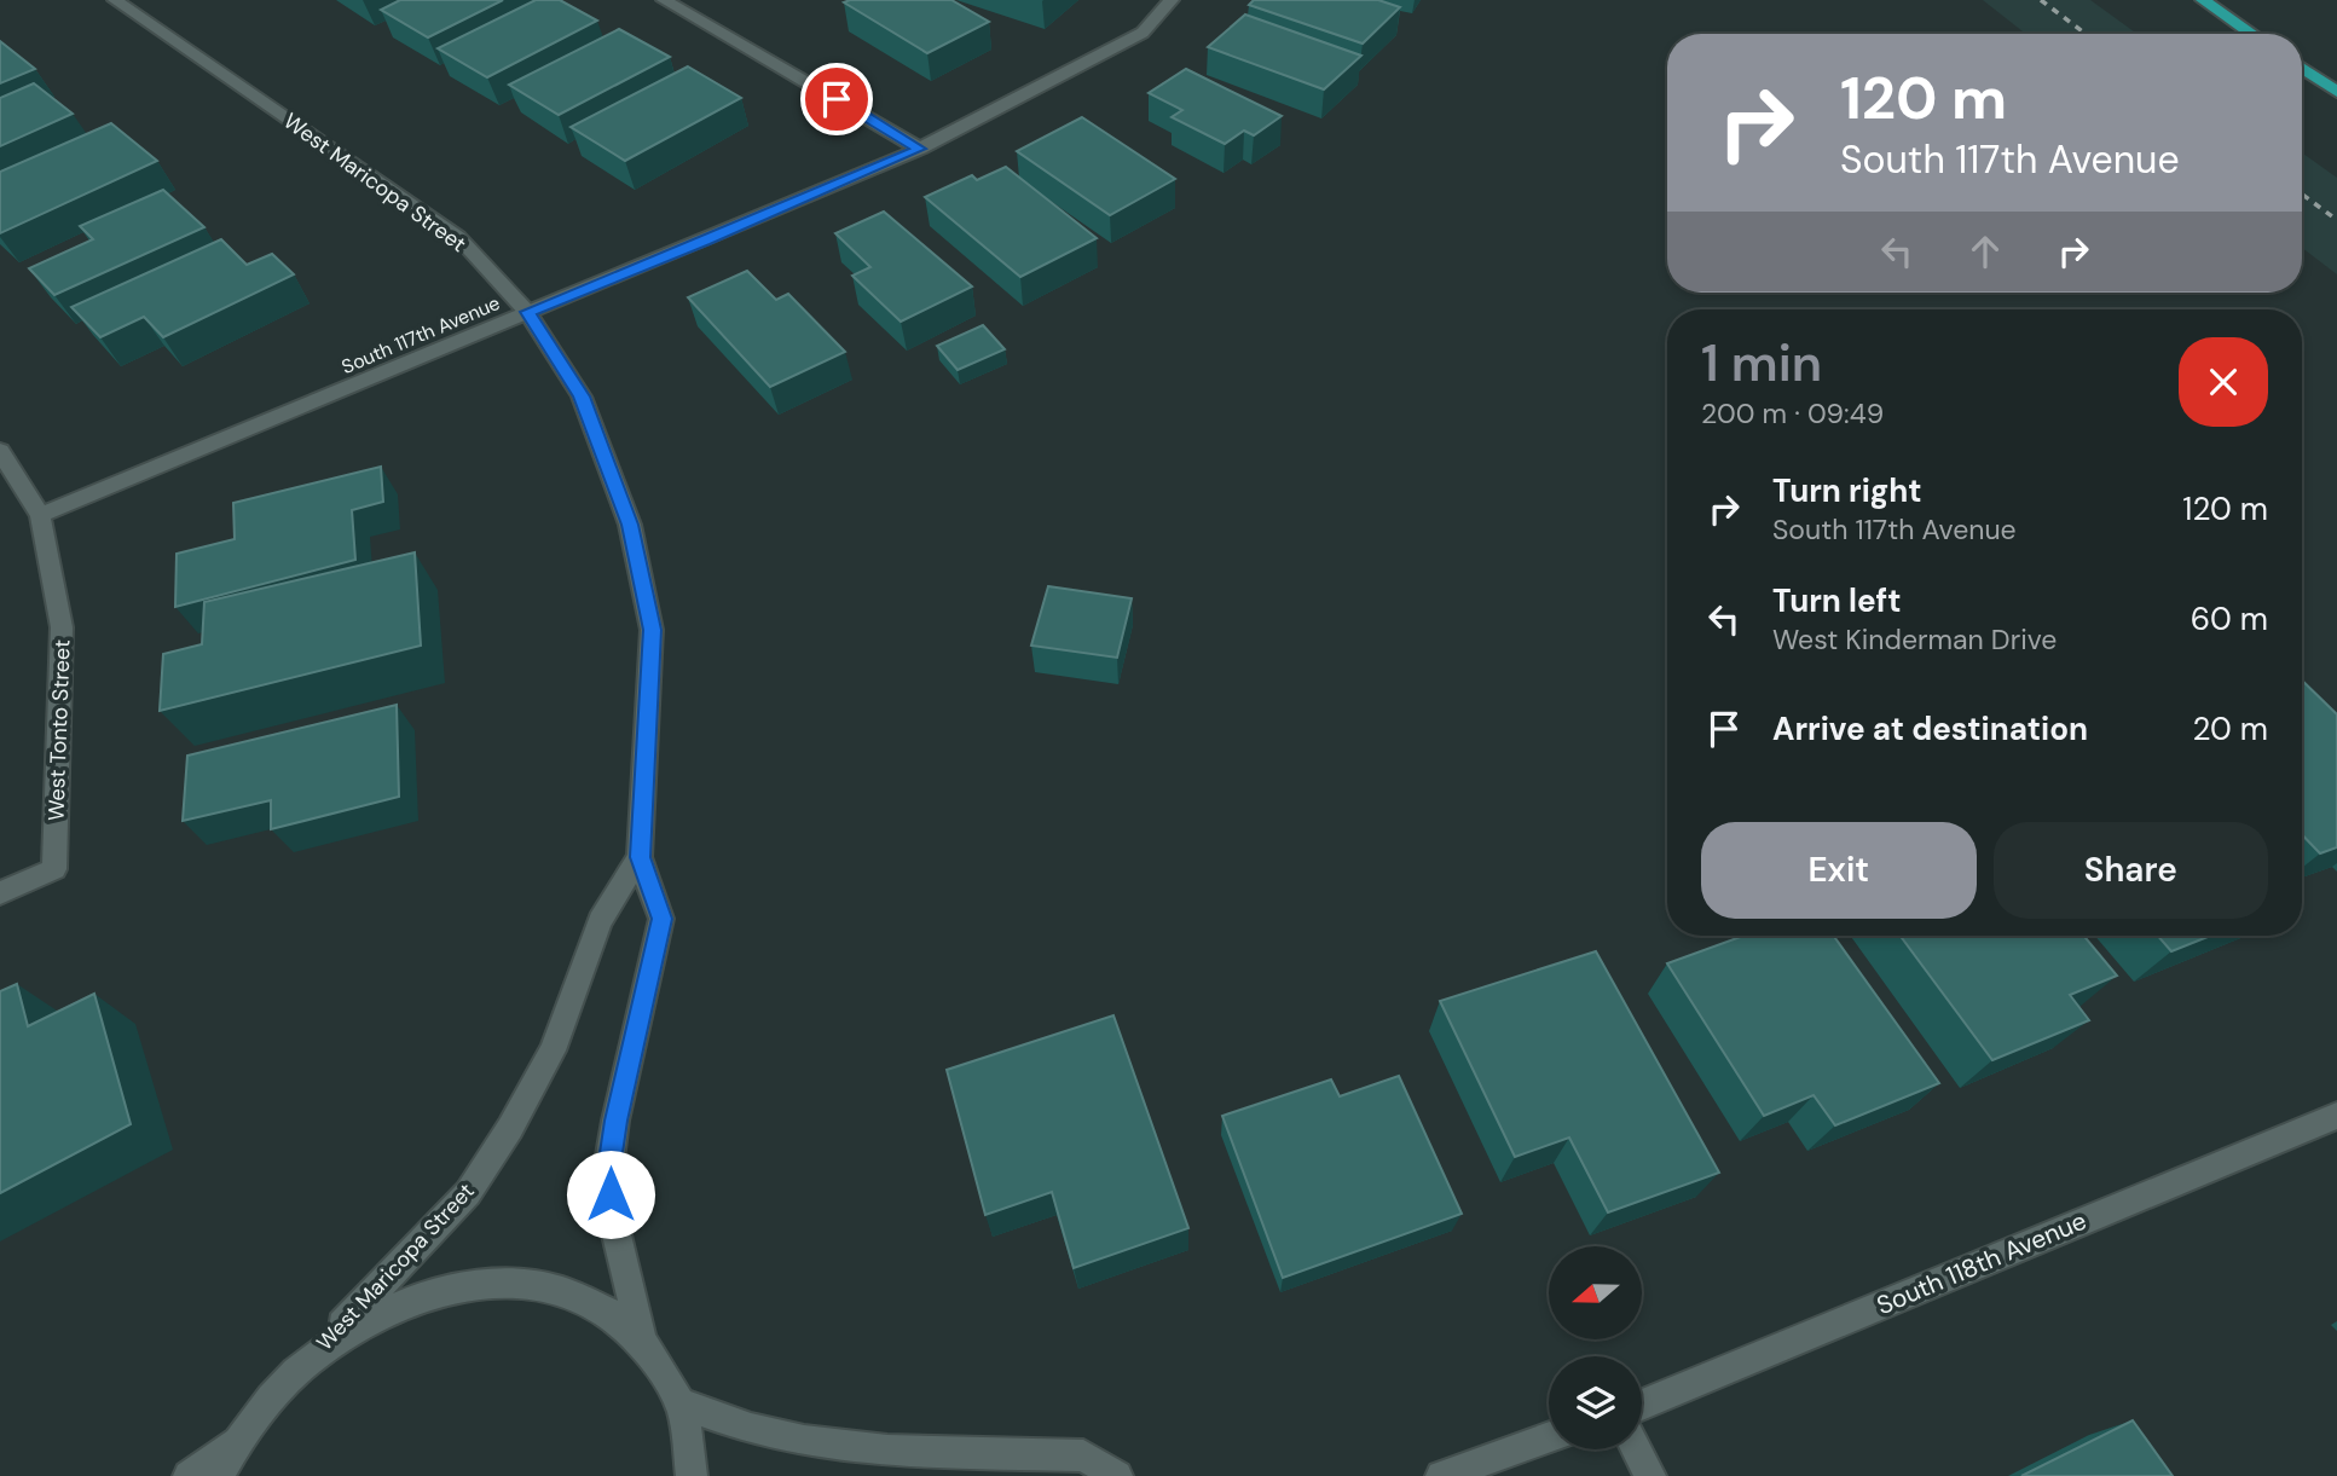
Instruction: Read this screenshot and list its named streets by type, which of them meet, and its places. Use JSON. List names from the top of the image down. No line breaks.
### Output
{"streets":{"street":["West Maricopa Street","South 117th Avenue","West Tonto Street","South 118th Avenue"]},"crossings":[["West Maricopa Street","South 117th Avenue"],["South 117th Avenue","West Tonto Street"]],"north":"left","page":{"turn":["120 m","South 117th Avenue"],"heading":["1 min","200 m · 09:49"],"list":[{"name":"Turn right","note":"South 117th Avenue","value":"120 m"},{"name":"Turn left","note":"West Kinderman Drive","value":"60 m"},{"name":"Arrive at destination","value":"20 m"}],"buttons":["Exit","Share"]}}
